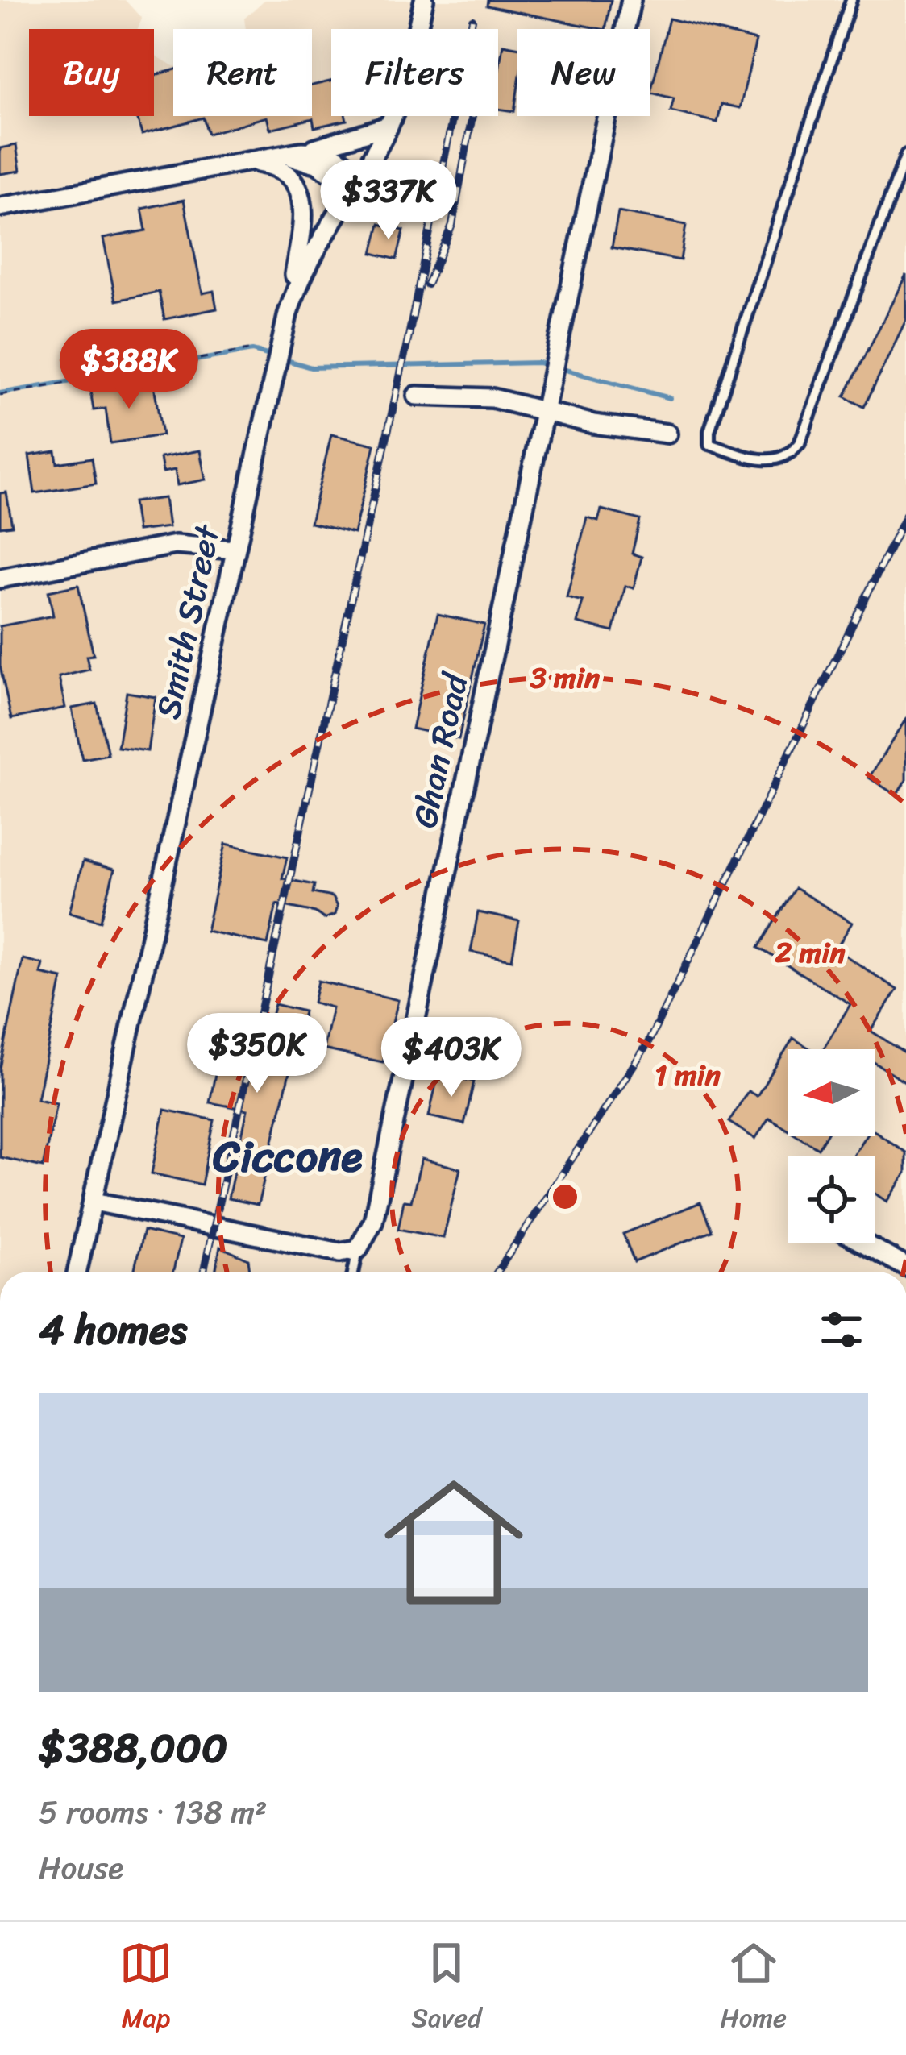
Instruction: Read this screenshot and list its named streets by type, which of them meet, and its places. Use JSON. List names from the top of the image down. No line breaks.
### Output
{"streets":{"street":["Smith Street","Ghan Road"]},"districts":["Ciccone"],"north":"left","page":{"chip":["Buy","Rent","Filters","New"],"price":["$337K","$388K","$350K","$403K"],"heading":"4 homes","list":[{"name":"$388,000","note":"5 rooms · 138 m² · House"}],"tabs":["Map","Saved","Home"]},"rings":["3 min","2 min","1 min"]}
